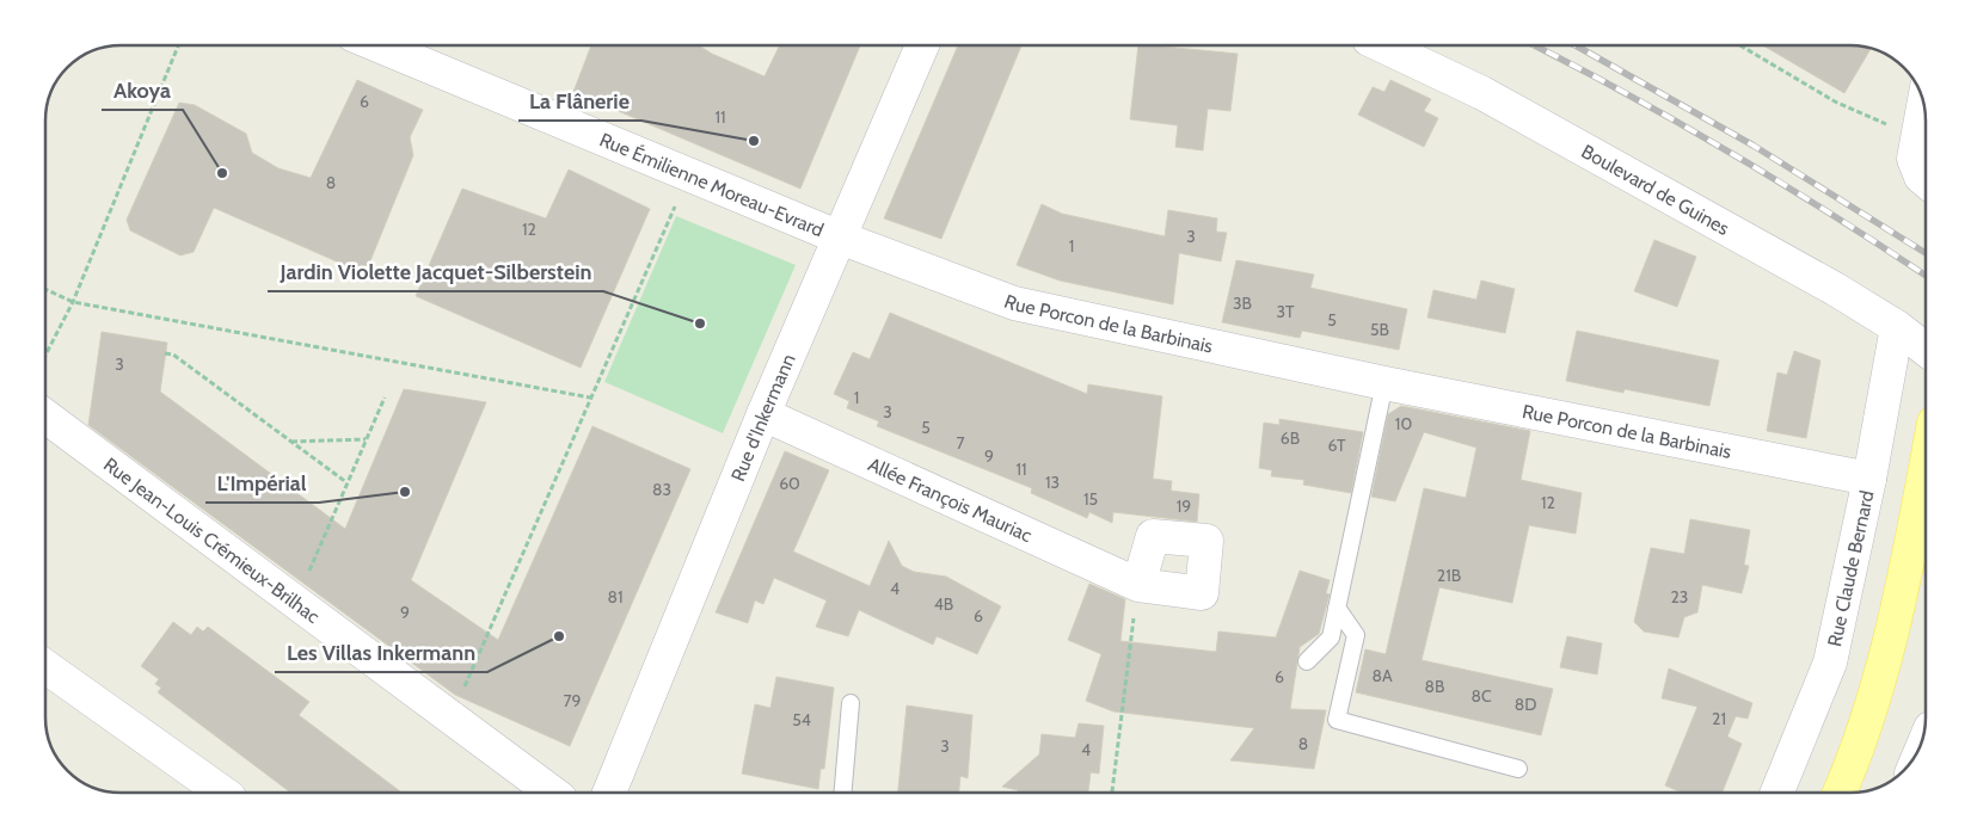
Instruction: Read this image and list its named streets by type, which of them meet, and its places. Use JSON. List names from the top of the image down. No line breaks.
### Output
{"streets":{"street":["Rue Émilienne Moreau-Evrard","Boulevard de Guines","Rue Porcon de la Barbinais","Rue d'Inkermann","Allée François Mauriac","Rue Jean-Louis Crémieux-Brilhac","Rue Claude Bernard"]},"crossings":[["Rue Émilienne Moreau-Evrard","Rue Porcon de la Barbinais"],["Rue Émilienne Moreau-Evrard","Rue d'Inkermann"],["Boulevard de Guines","Rue Claude Bernard"],["Rue Porcon de la Barbinais","Rue d'Inkermann"],["Rue Porcon de la Barbinais","Rue Claude Bernard"],["Rue d'Inkermann","Allée François Mauriac"]],"places":["La Flânerie","Akoya","Jardin Violette Jacquet-Silberstein","L'Impérial","Les Villas Inkermann"],"house_numbers":["6","11","8","12","3","1","3B","3T","5","5B","3","1","3","10","5","6B","7","6T","9","11","13","60","83","15","12","19","21B","4","81","23","4B","9","6","8A","6","8B","8C","79","8D","21","54","8","3","4"]}
